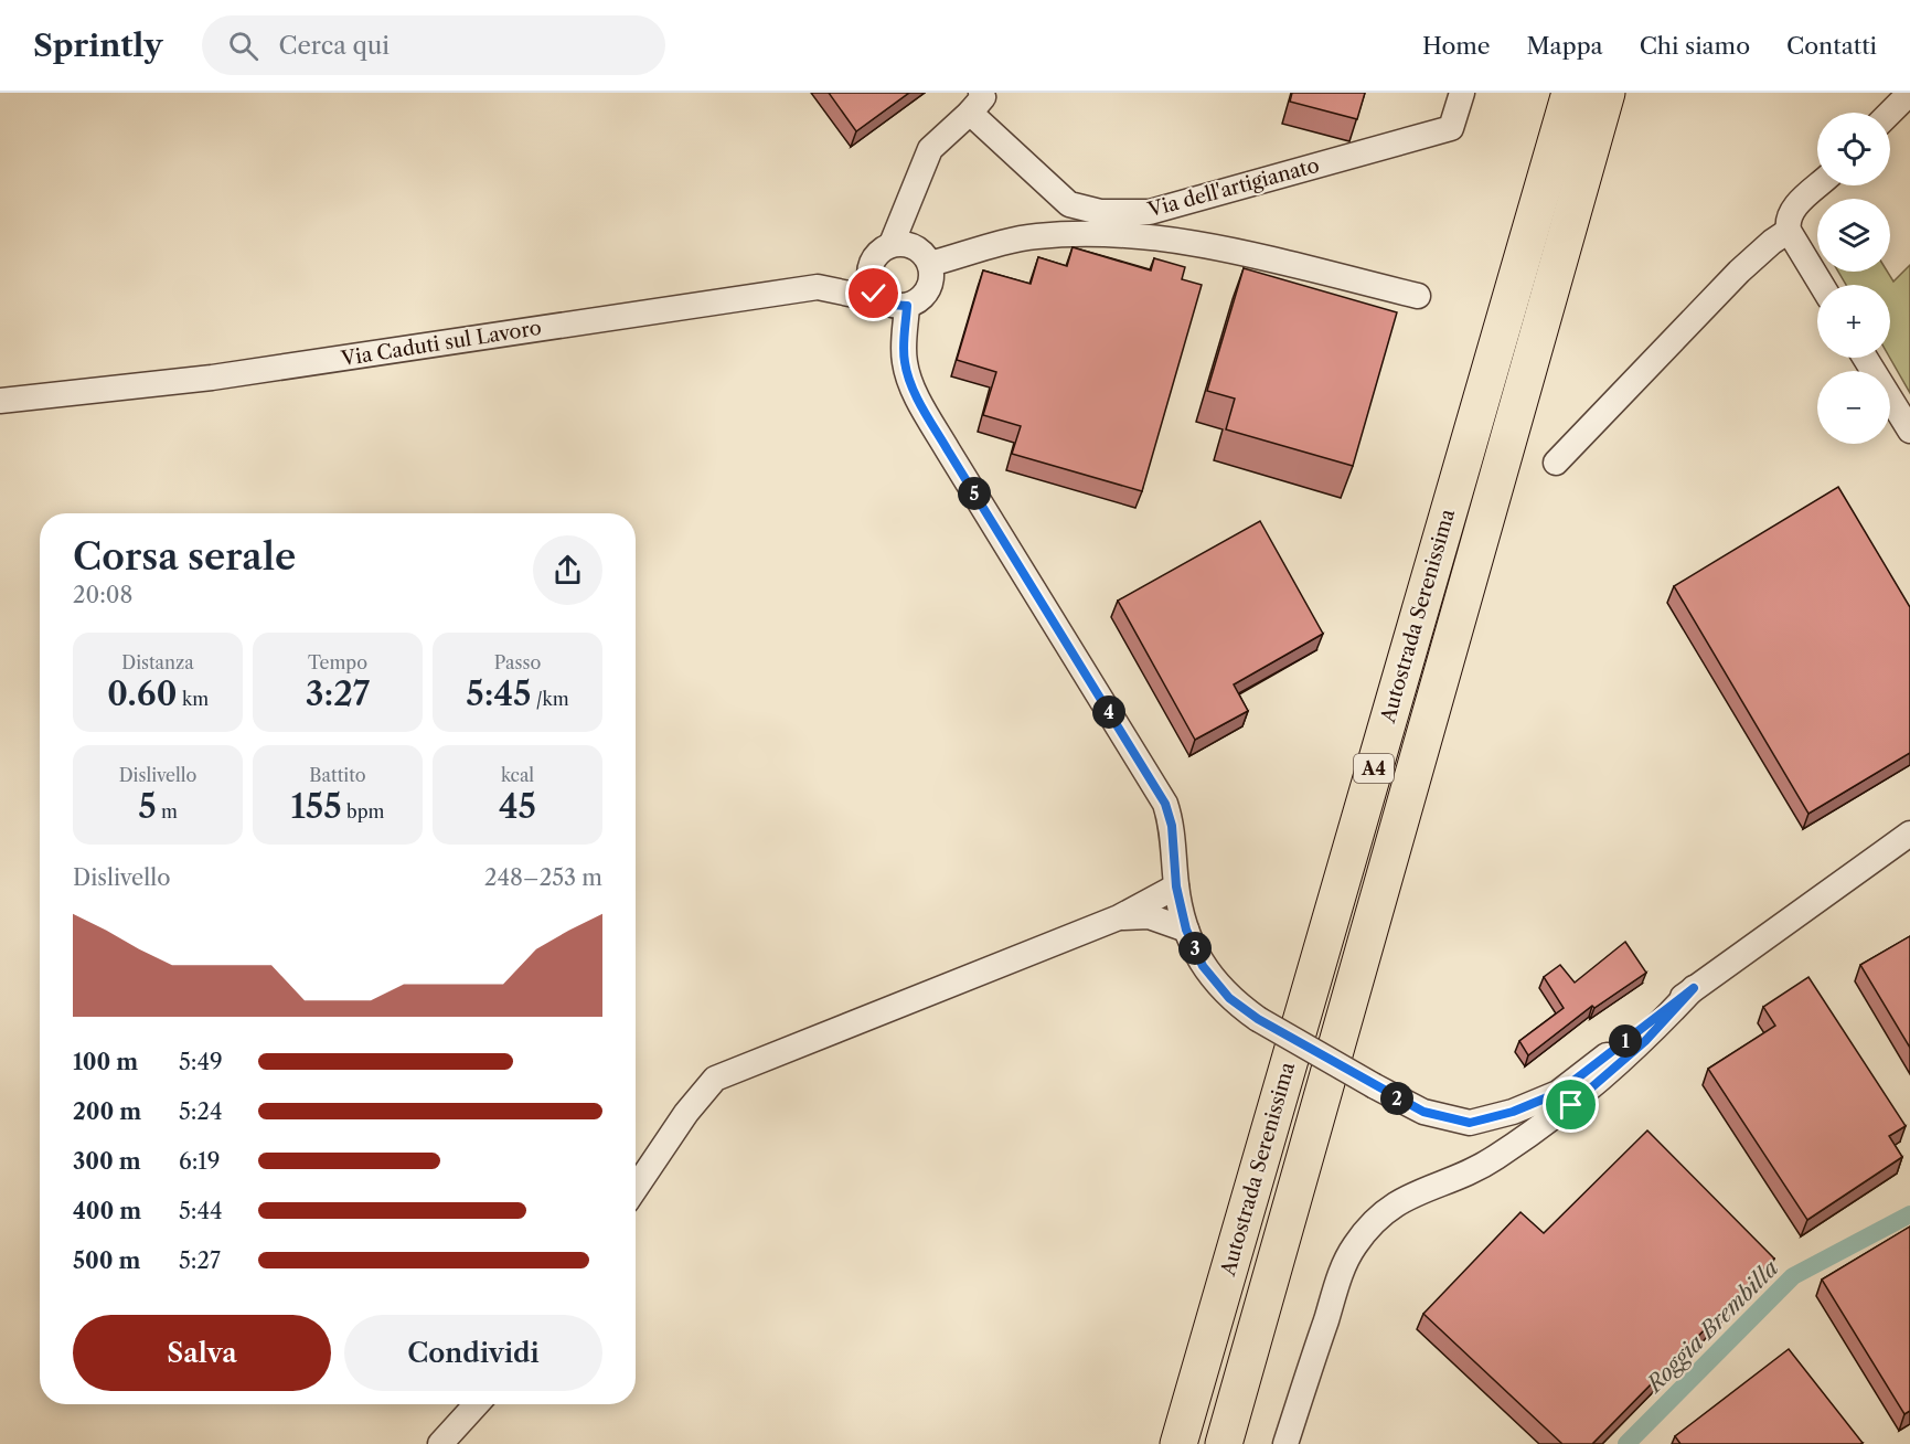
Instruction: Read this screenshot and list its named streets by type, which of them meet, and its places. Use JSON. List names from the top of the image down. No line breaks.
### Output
{"streets":{"highway":["Autostrada Serenissima","A4"],"street":["Via dell'artigianato","Via Caduti sul Lavoro"]},"water":["Roggia Brembilla"],"page":{"header":"Sprintly","search":"Cerca qui","nav":["Home","Mappa","Chi siamo","Contatti"],"map_buttons":["+","−"],"pins":["5","4","3","1","2"],"heading":["Corsa serale","20:08"],"stats":[["Distanza","0.60 km"],["Tempo","3:27"],["Passo","5:45 /km"],["Dislivello","5 m"],["Battito","155 bpm"],["kcal","45"]],"chart":["Dislivello","248–253 m"],"list":[{"name":"100 m","note":"5:49"},{"name":"200 m","note":"5:24"},{"name":"300 m","note":"6:19"},{"name":"400 m","note":"5:44"},{"name":"500 m","note":"5:27"}],"buttons":["Salva","Condividi"]}}
